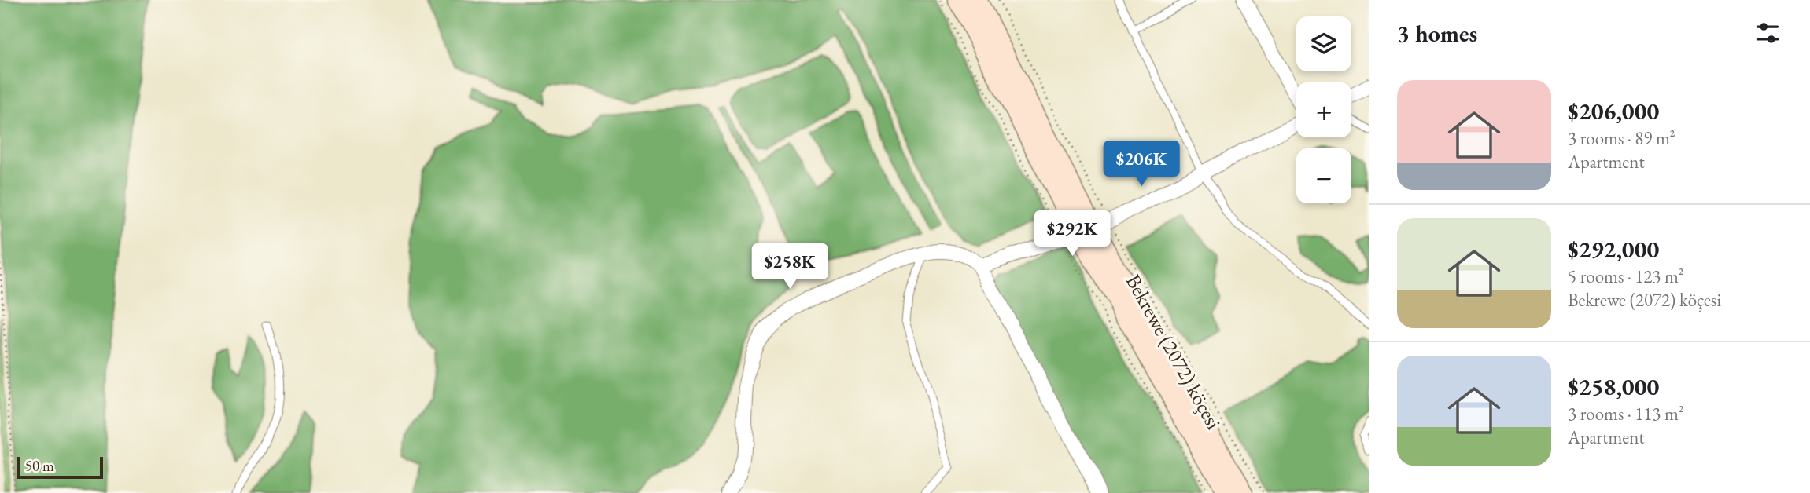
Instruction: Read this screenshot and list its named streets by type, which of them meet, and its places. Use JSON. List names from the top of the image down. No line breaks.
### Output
{"streets":{"main road":["Bekrewe (2072) köçesi"]},"scale_bar":"50 m","page":{"heading":"3 homes","map_buttons":["+","−"],"list":[{"name":"$206,000","note":"3 rooms · 89 m² · Apartment"},{"name":"$292,000","note":"5 rooms · 123 m² · Bekrewe (2072) köçesi"},{"name":"$258,000","note":"3 rooms · 113 m² · Apartment"}],"price":["$206K","$292K","$258K"],"scale":"50 m"}}
